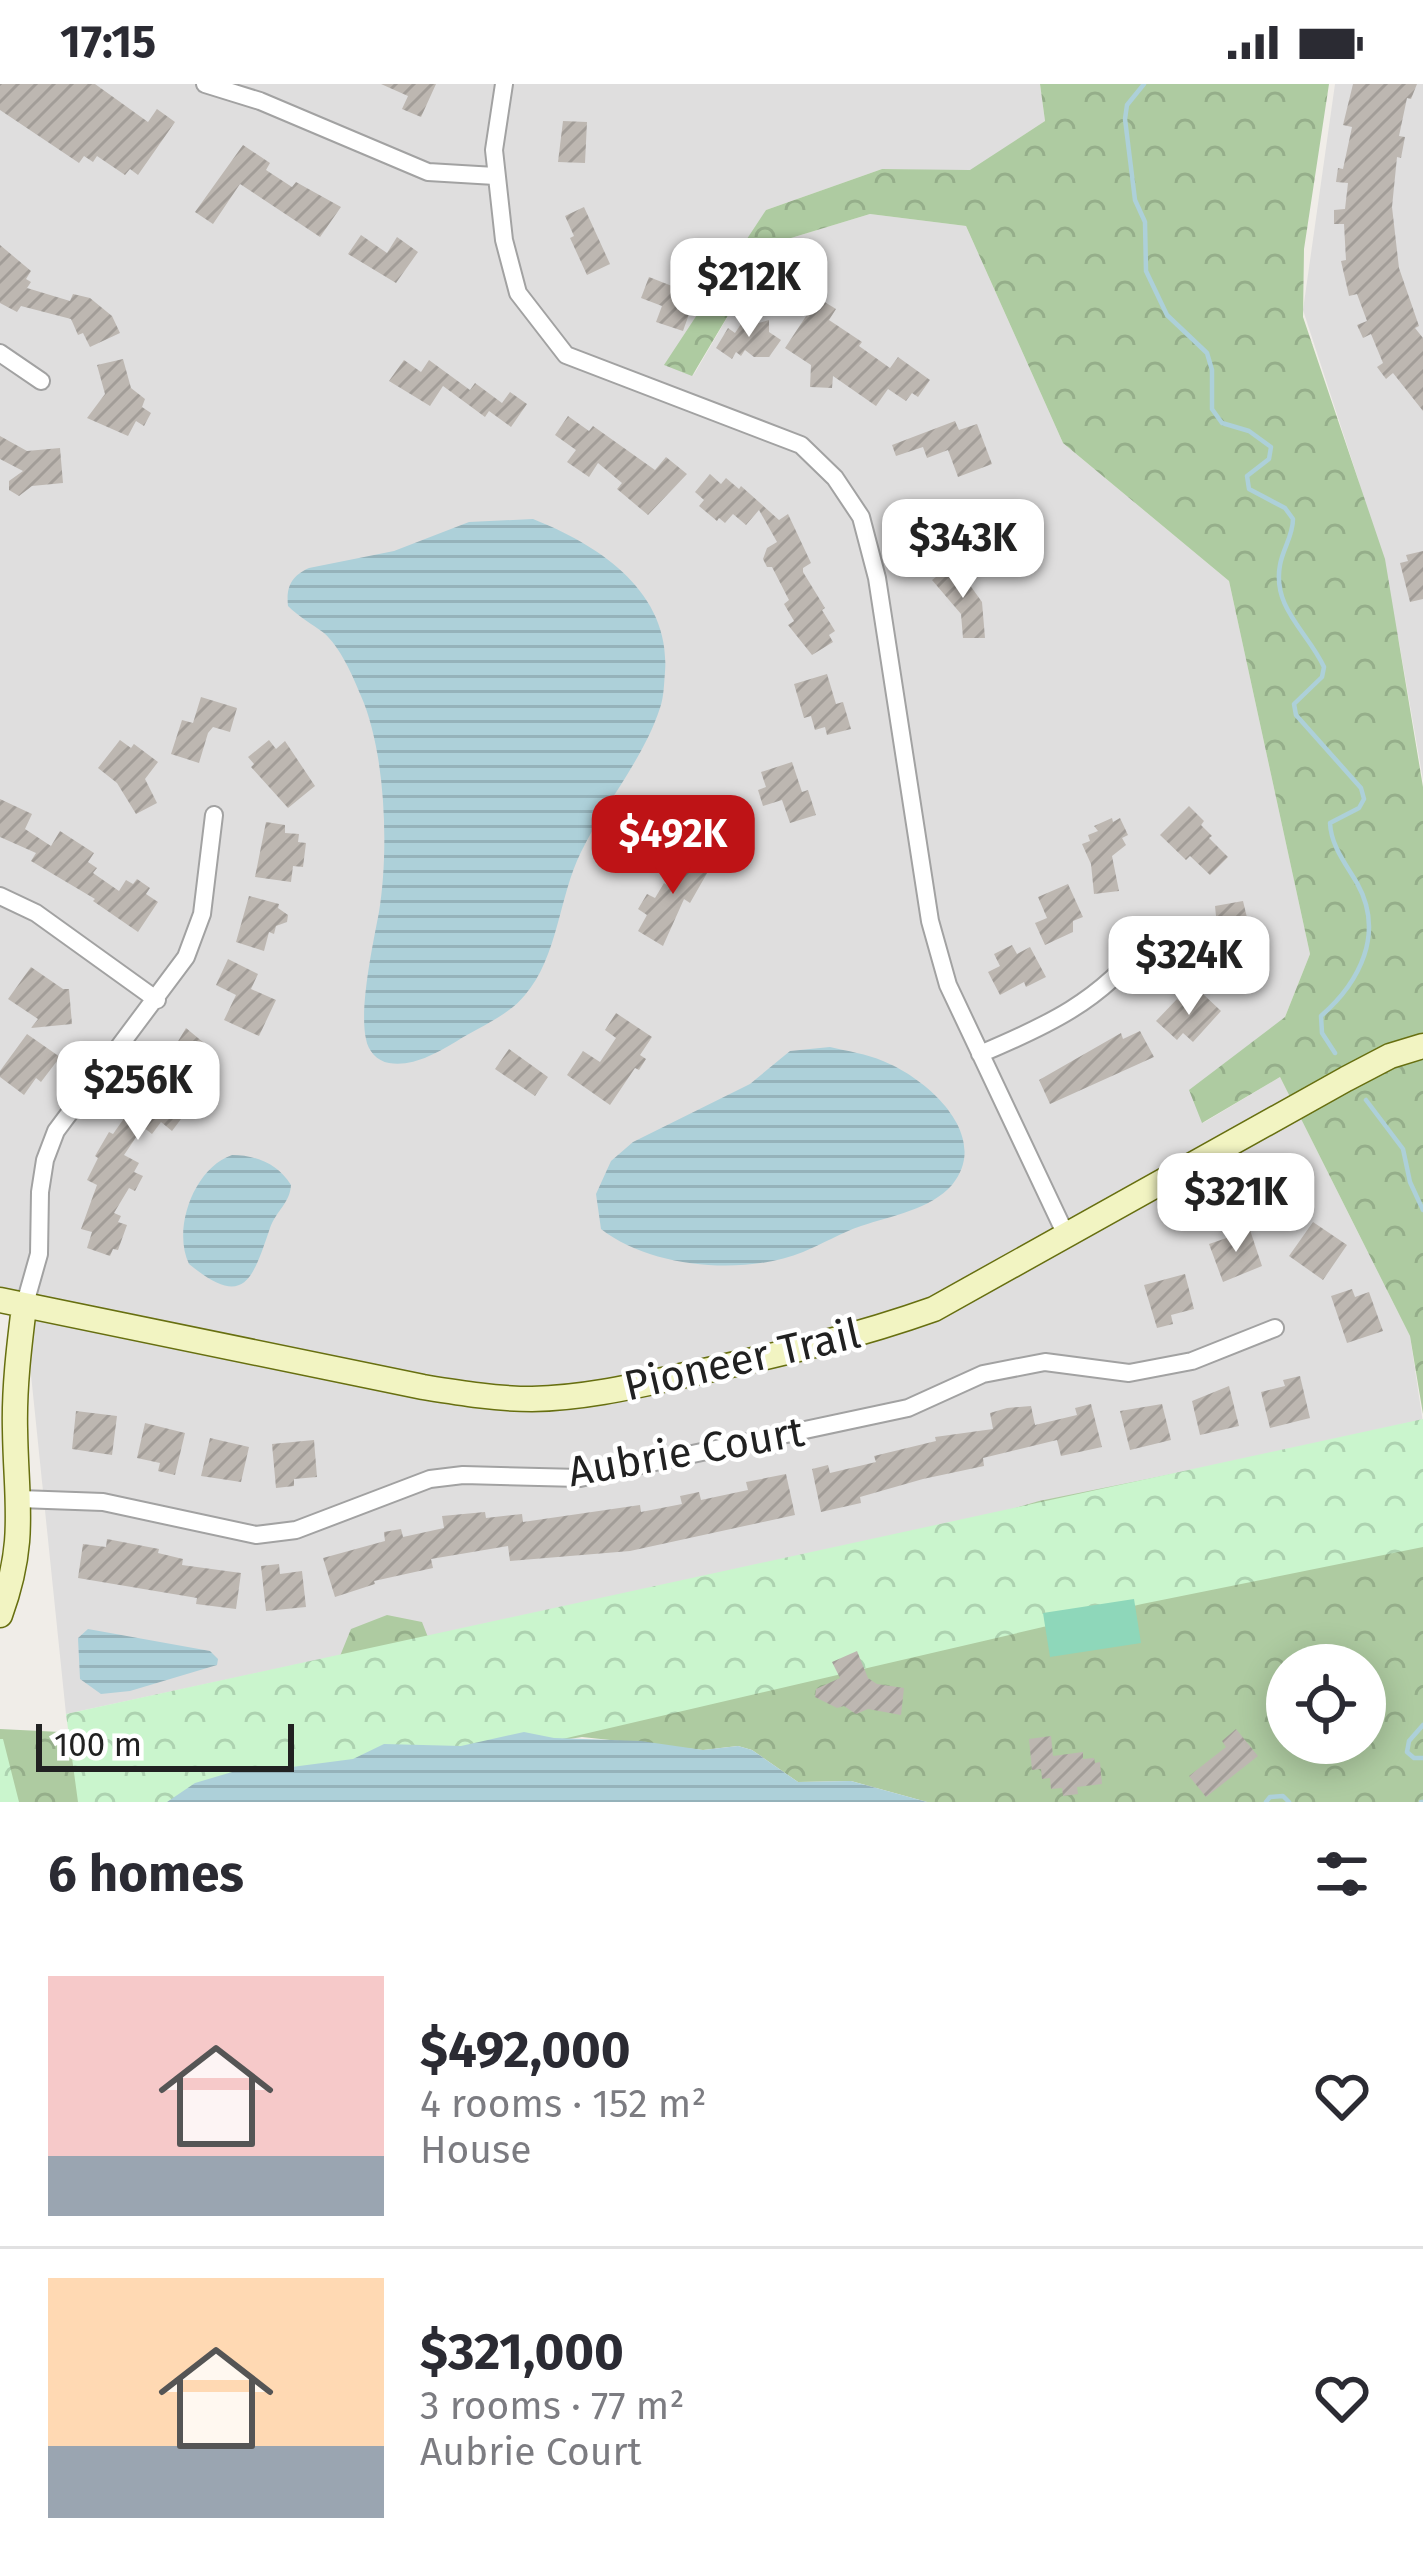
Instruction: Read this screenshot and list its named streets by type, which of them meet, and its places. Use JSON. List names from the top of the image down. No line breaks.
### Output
{"streets":{"main road":["Pioneer Trail"],"street":["Aubrie Court"]},"scale_bar":"100 m","page":{"status":"17:15","price":["$212K","$343K","$492K","$324K","$256K","$321K"],"scale":"100 m","heading":"6 homes","list":[{"name":"$492,000","note":"4 rooms · 152 m² · House"},{"name":"$321,000","note":"3 rooms · 77 m² · Aubrie Court"}]}}
